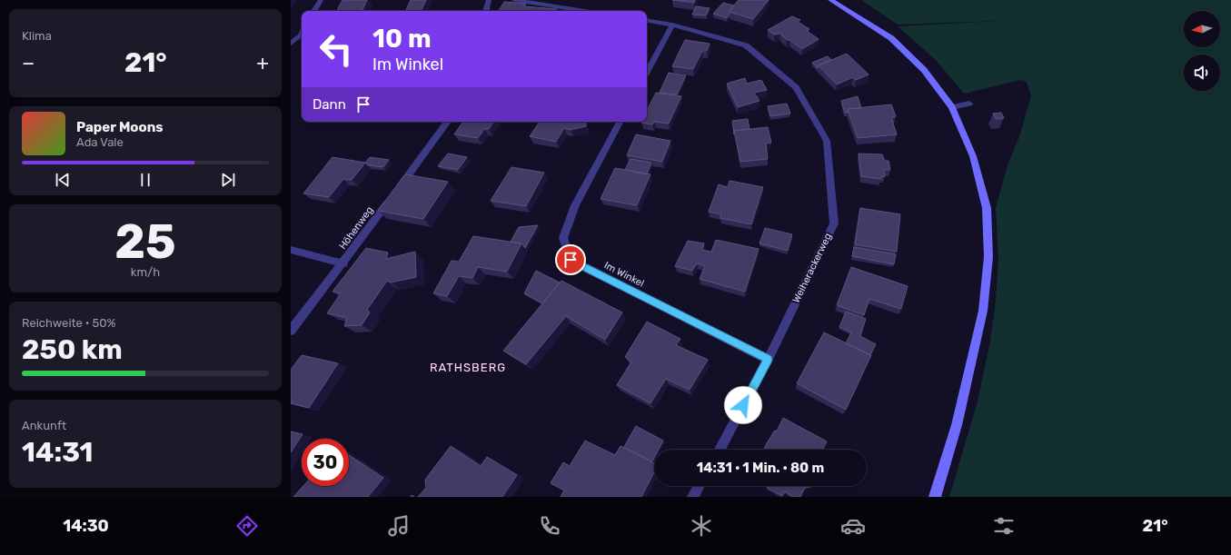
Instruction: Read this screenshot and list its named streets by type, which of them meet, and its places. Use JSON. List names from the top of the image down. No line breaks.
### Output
{"streets":{"street":["Höhenweg","Weiherackerweg","Im Winkel"]},"crossings":[["Weiherackerweg","Im Winkel"]],"districts":["RATHSBERG"],"north":"left","page":{"tile":["Klima",["25","km/h"],["Reichweite · 50%","250 km"],["Ankunft","14:31"]],"turn":["10 m","Im Winkel"],"heat":["−","21°","+"],"then":"Dann","song":["Paper Moons","Ada Vale"],"limit":"30","trip":"14:31 · 1 Min. · 80 m","tabs":["14:30","21°"]}}
